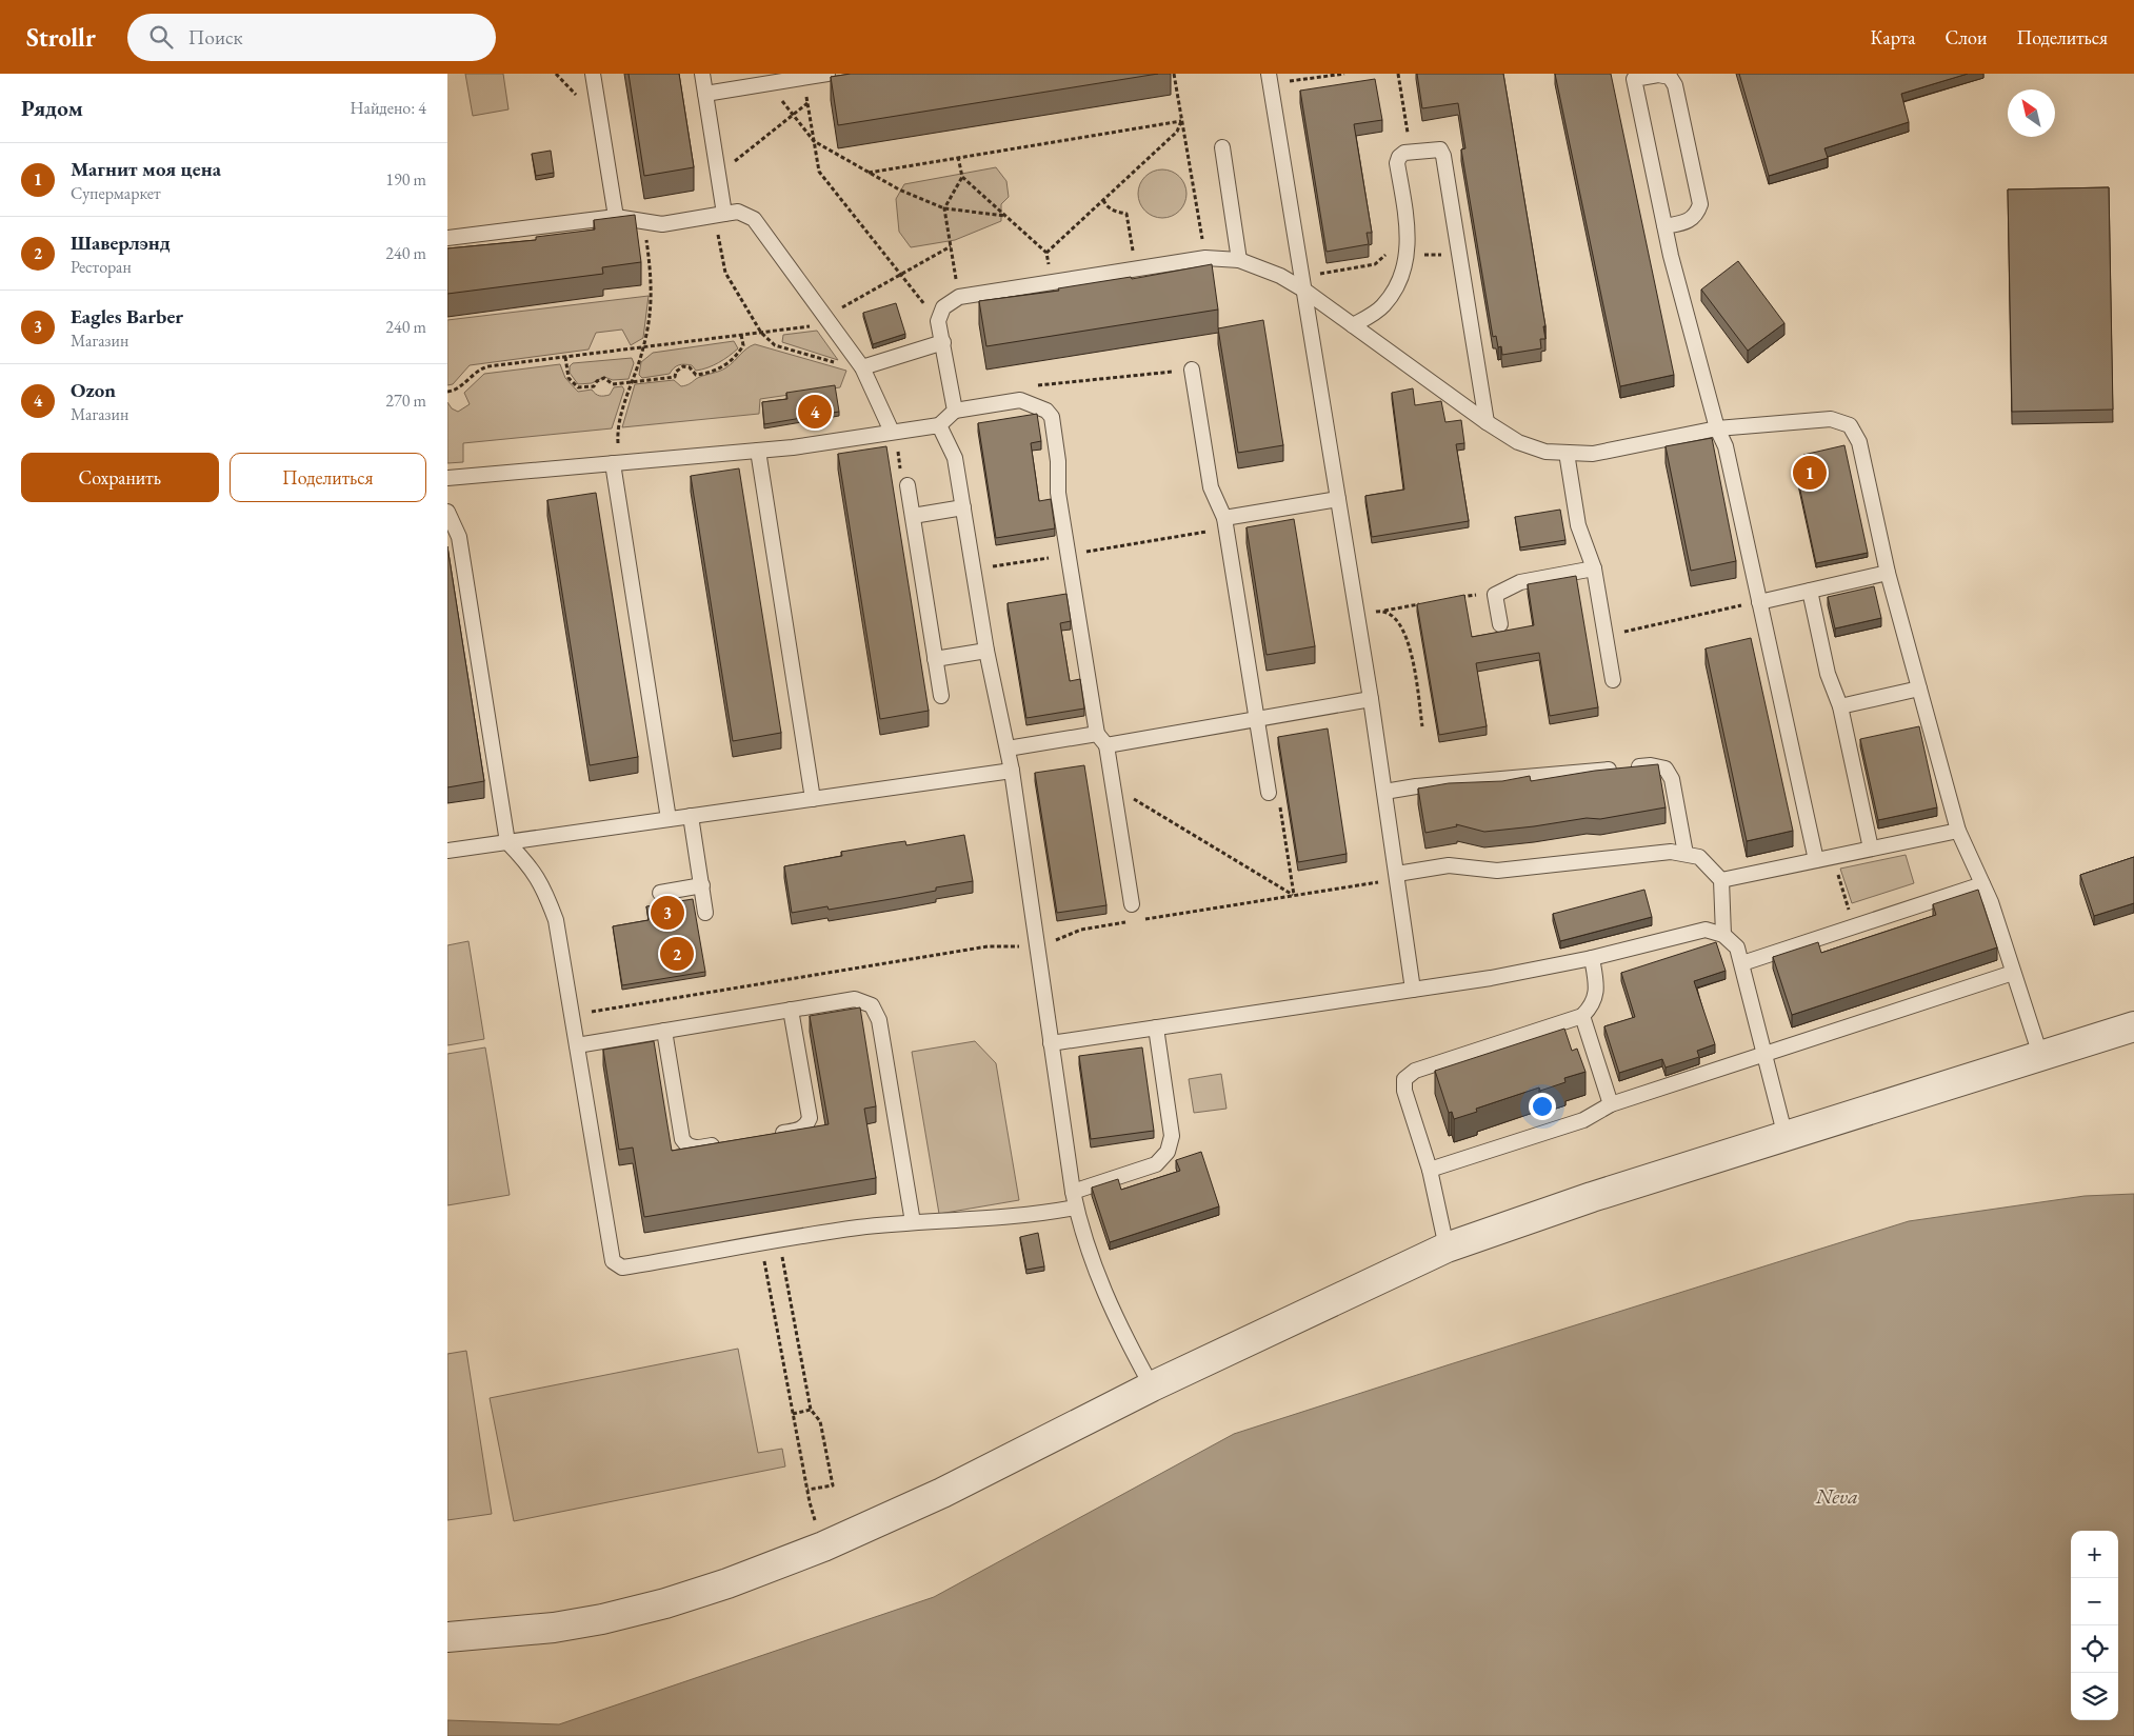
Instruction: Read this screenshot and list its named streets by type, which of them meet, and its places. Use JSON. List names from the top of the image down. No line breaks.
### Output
{"water":["Neva"],"north":"top left","page":{"header":"Strollr","search":"Поиск","nav":["Карта","Слои","Поделиться"],"heading":["Рядом","Найдено: 4"],"list":[{"mark":"1","name":"Магнит моя цена","note":"Супермаркет","value":"190 m"},{"mark":"2","name":"Шаверлэнд","note":"Ресторан","value":"240 m"},{"mark":"3","name":"Eagles Barber","note":"Магазин","value":"240 m"},{"mark":"4","name":"Ozon","note":"Магазин","value":"270 m"}],"pins":["4","1","3","2"],"buttons":["Сохранить","Поделиться"],"map_buttons":["+","−"]}}
